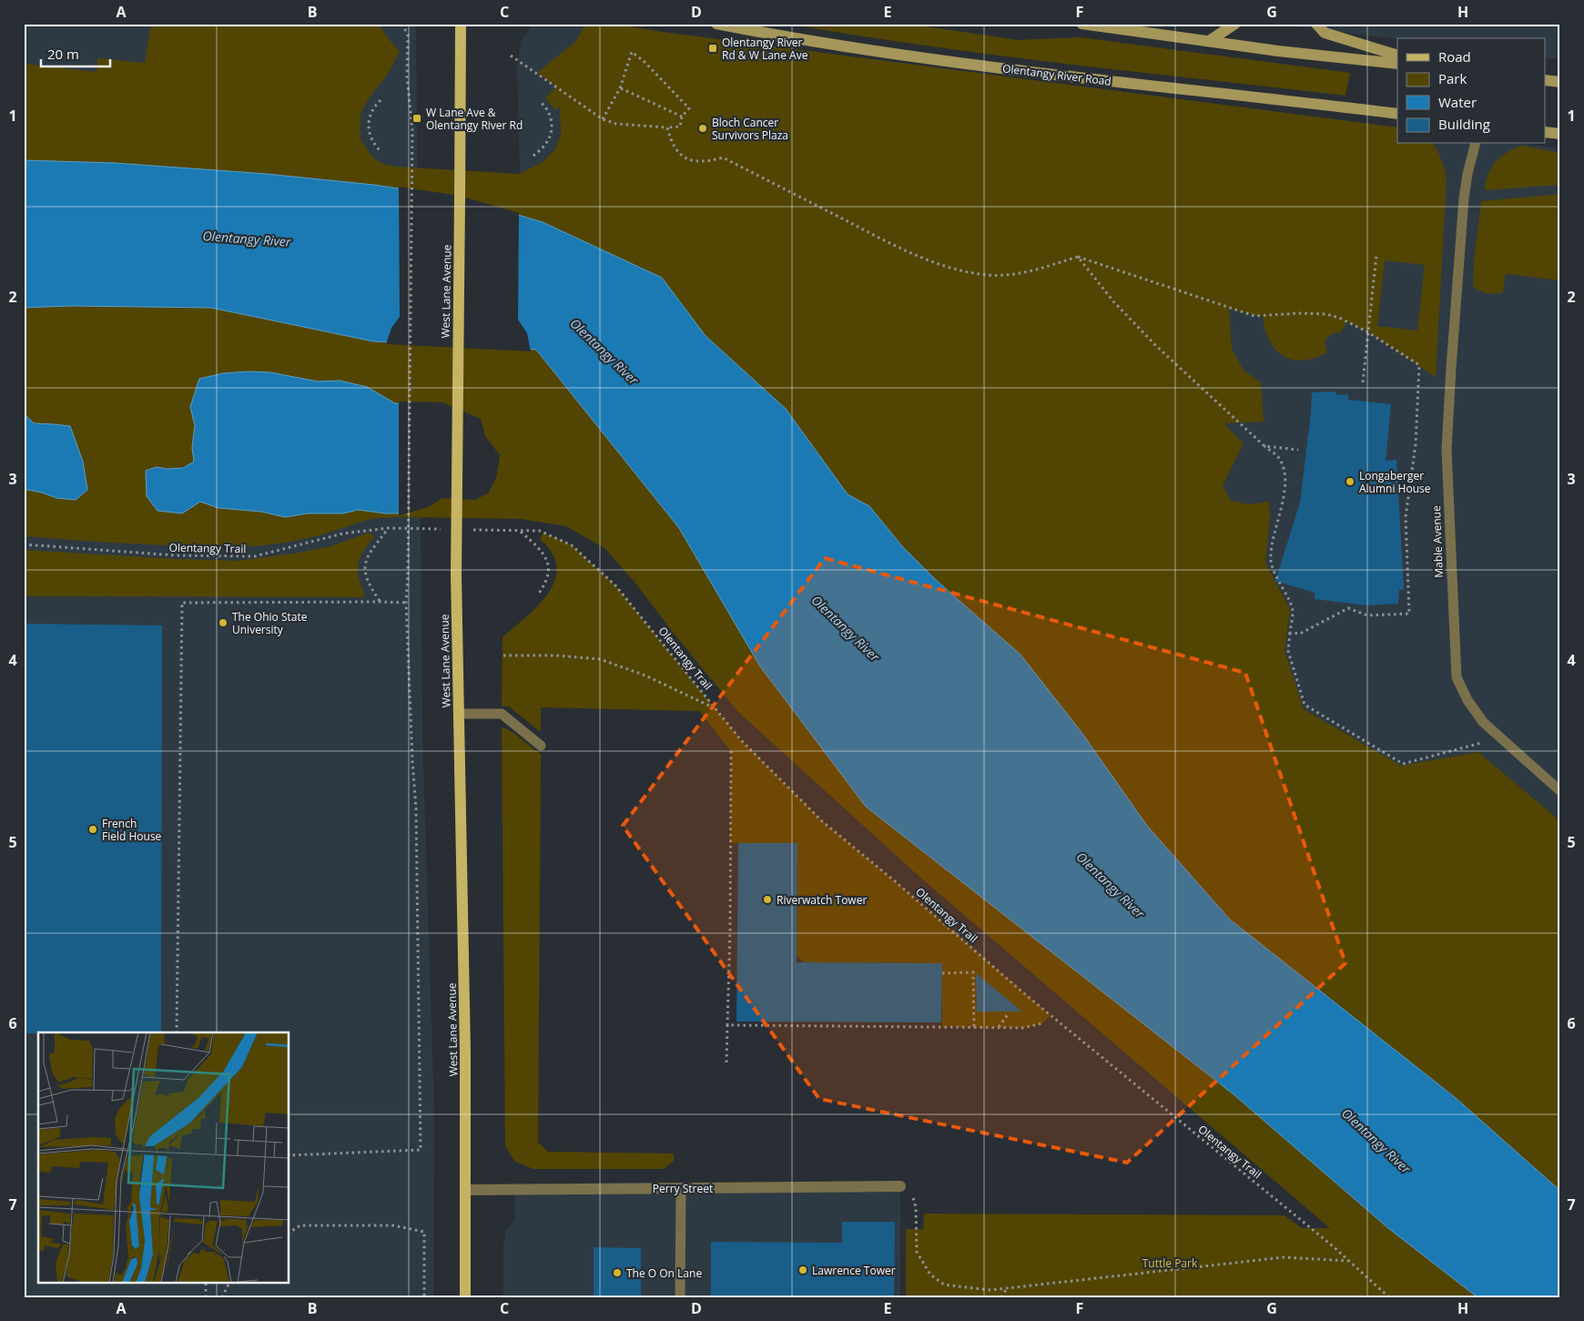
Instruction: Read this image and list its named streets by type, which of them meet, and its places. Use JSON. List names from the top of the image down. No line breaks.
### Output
{"streets":{"main road":["Olentangy River Road","West Lane Avenue"],"street":["Perry Street"],"lane":["Mable Avenue"],"path":["Olentangy Trail"]},"crossings":[["West Lane Avenue","Perry Street"]],"water":["Olentangy River"],"parks":["Tuttle Park"],"places":{"transit":["Olentangy River Rd & W Lane Ave","W Lane Ave & Olentangy River Rd"],"other":["Bloch Cancer Survivors Plaza","Longaberger Alumni House","The Ohio State University","French Field House","Riverwatch Tower","Lawrence Tower","The O On Lane"]},"legend":["Road","Park","Water","Building"],"scale_bar":"20 m","grid":{"columns":["A","B","C","D","E","F","G","H"],"rows":["1","2","3","4","5","6","7"]}}
